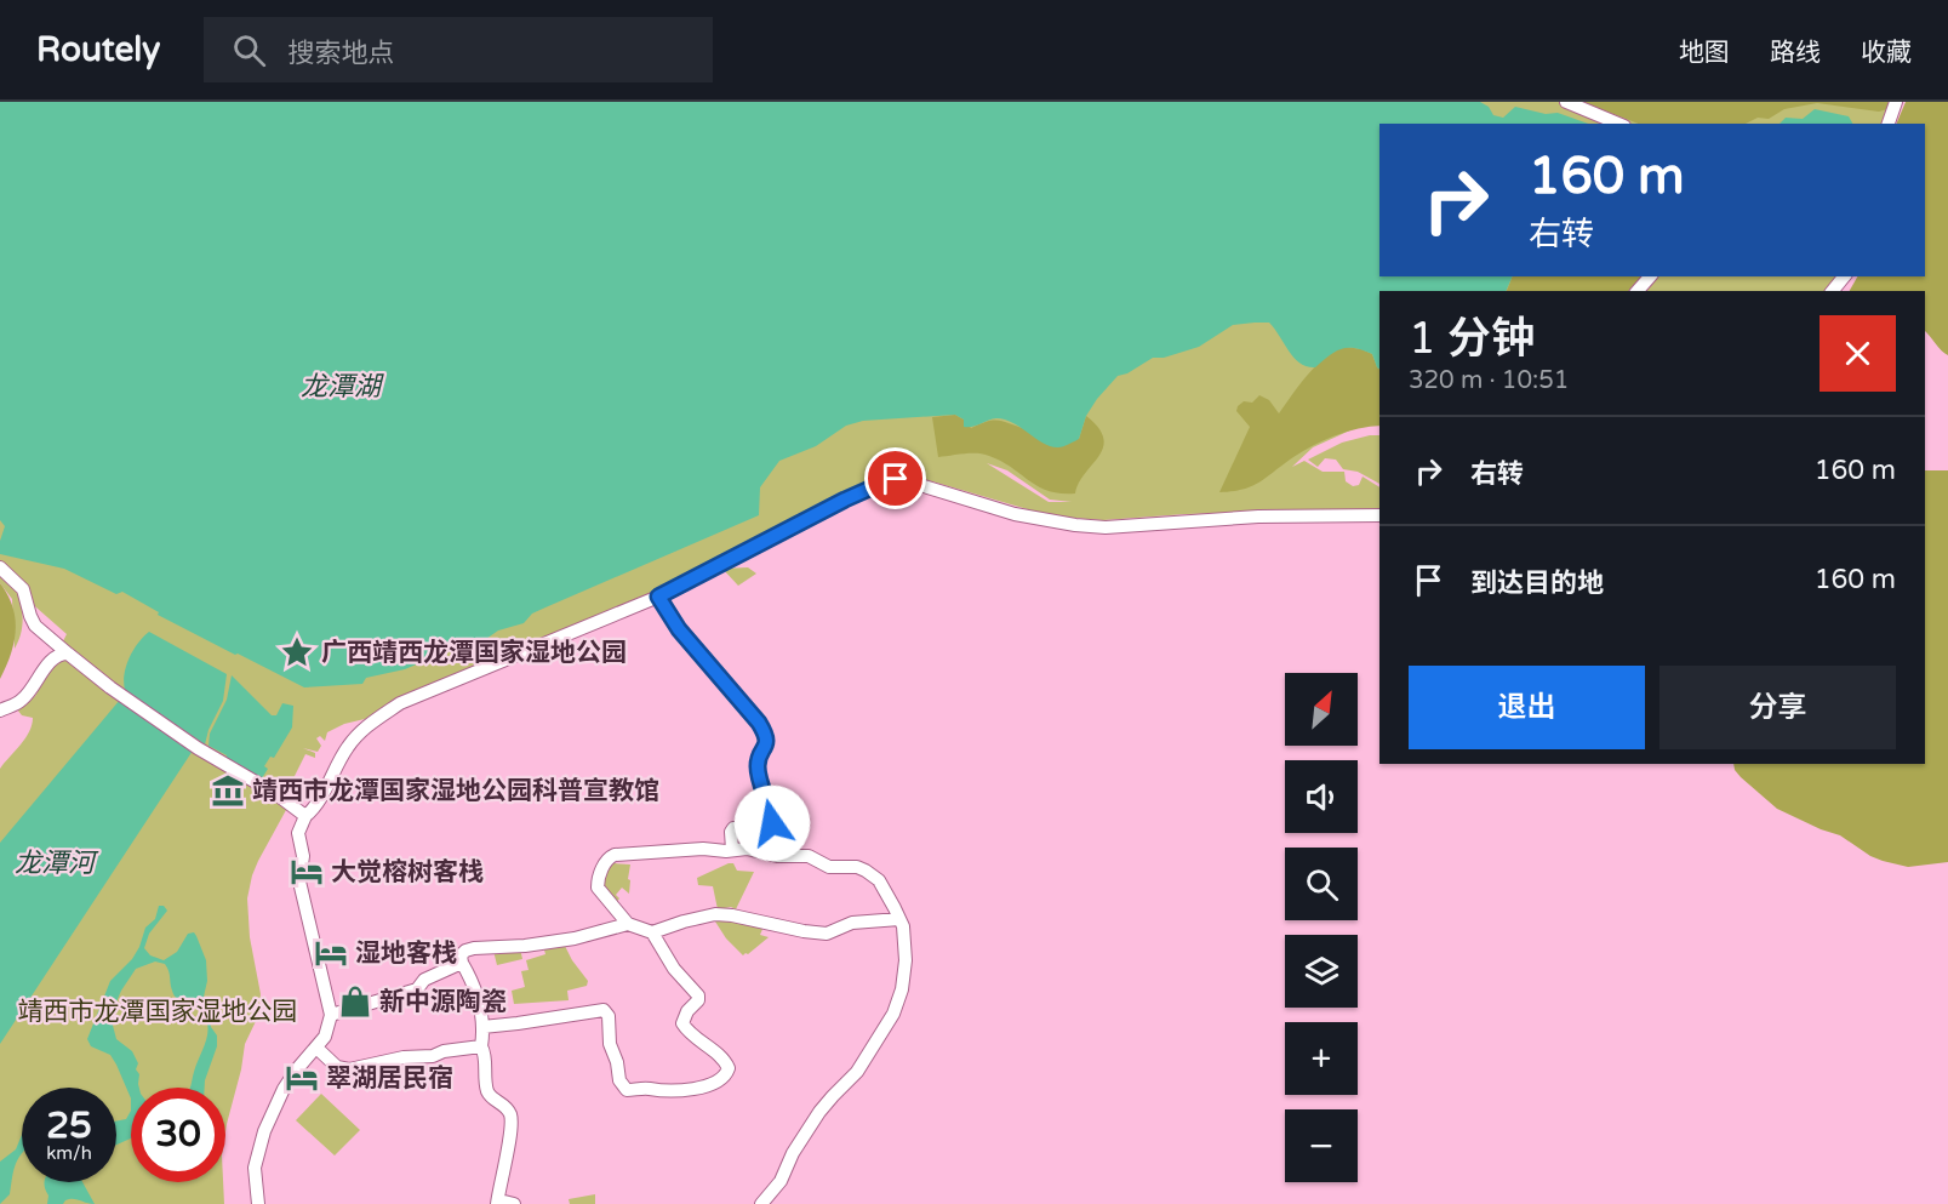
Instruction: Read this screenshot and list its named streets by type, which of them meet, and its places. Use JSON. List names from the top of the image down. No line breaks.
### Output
{"water":["龙潭湖","龙潭河"],"parks":["靖西市龙潭国家湿地公园"],"places":{"place":["广西靖西龙潭国家湿地公园"],"museum":["靖西市龙潭国家湿地公园科普宣教馆"],"hotel":["大觉榕树客栈","湿地客栈","翠湖居民宿"],"shop":["新中源陶瓷"]},"north":"top right","page":{"header":"Routely","search":"搜索地点","nav":["地图","路线","收藏"],"turn":["160 m","右转"],"heading":["1 分钟","320 m · 10:51"],"list":[{"name":"右转","value":"160 m"},{"name":"到达目的地","value":"160 m"}],"buttons":["退出","分享"],"map_buttons":["+","−"],"speed":"25 km/h","limit":"30"}}
